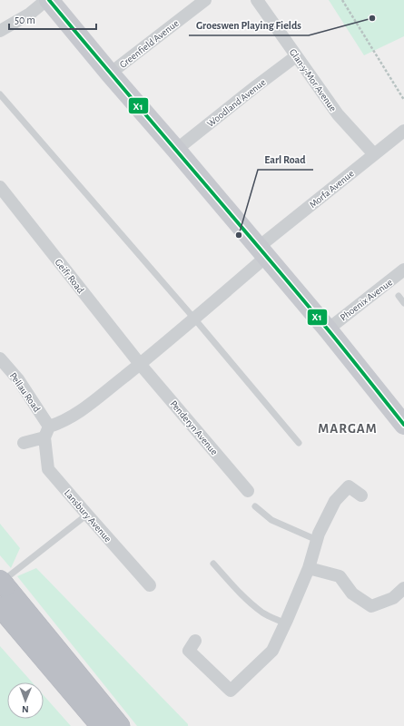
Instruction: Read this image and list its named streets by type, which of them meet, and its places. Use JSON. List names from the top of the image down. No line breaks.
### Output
{"streets":{"street":["Greenfield Avenue","Glan-y-Mor Avenue","Woodland Avenue","Morfa Avenue","Geifr Road","Phoenix Avenue","Pellau Road","Penderyn Avenue","Lansbury Avenue"]},"crossings":[["Glan-y-Mor Avenue","Woodland Avenue"],["Glan-y-Mor Avenue","Morfa Avenue"],["Morfa Avenue","Geifr Road"],["Morfa Avenue","Pellau Road"],["Morfa Avenue","Penderyn Avenue"],["Morfa Avenue","Lansbury Avenue"],["Geifr Road","Penderyn Avenue"],["Pellau Road","Lansbury Avenue"]],"districts":["MARGAM"],"places":["Groeswen Playing Fields","Earl Road"],"lines":["transit line X1"],"scale_bar":"50 m","north":"bottom"}
